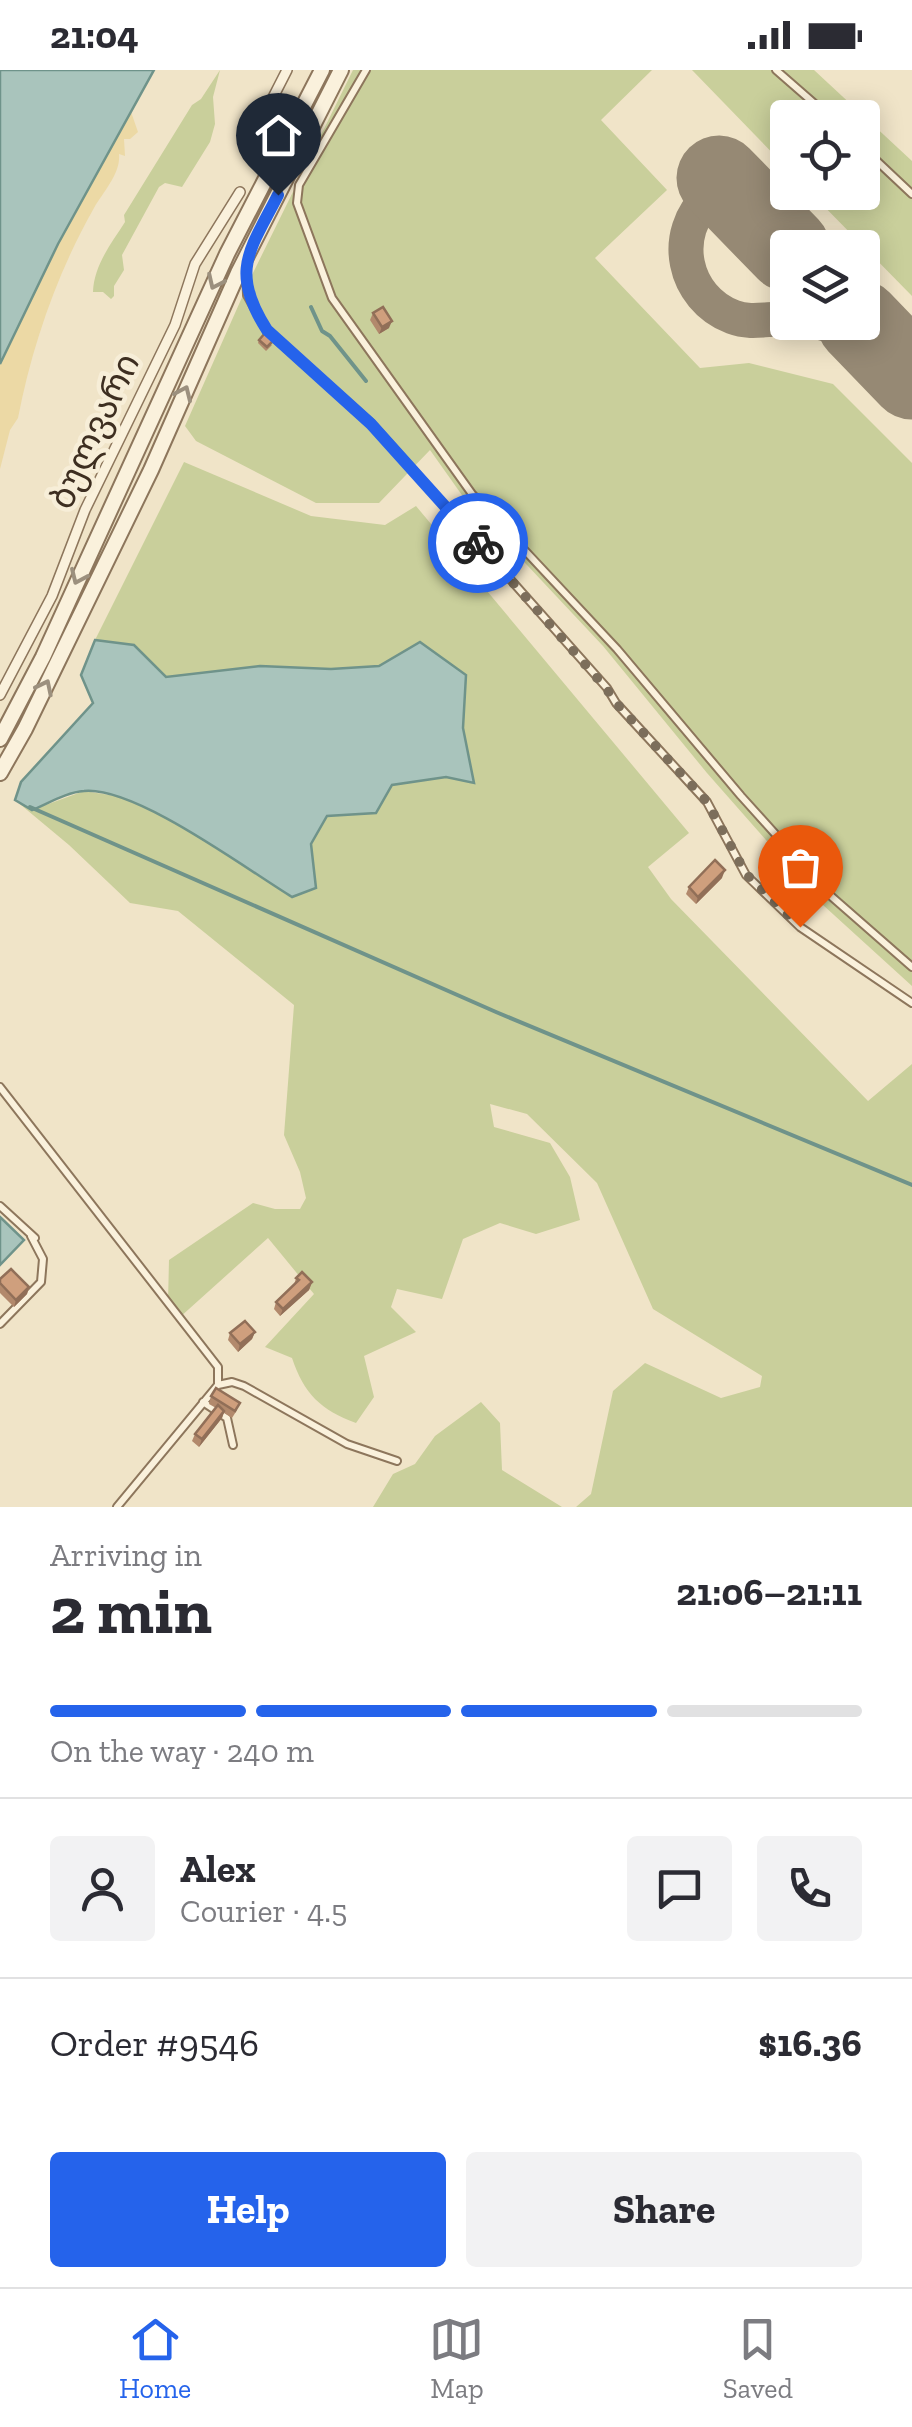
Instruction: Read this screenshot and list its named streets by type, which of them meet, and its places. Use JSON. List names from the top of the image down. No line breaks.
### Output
{"streets":{"street":["ბულვარი"]},"page":{"status":"21:04","heading":["2 min","Arriving in","21:06–21:11"],"panel":["Alex","Courier · 4.5","Order #9546","$16.36"],"bar":"On the way · 240 m","buttons":["Help","Share"],"tabs":["Home","Map","Saved"]}}
